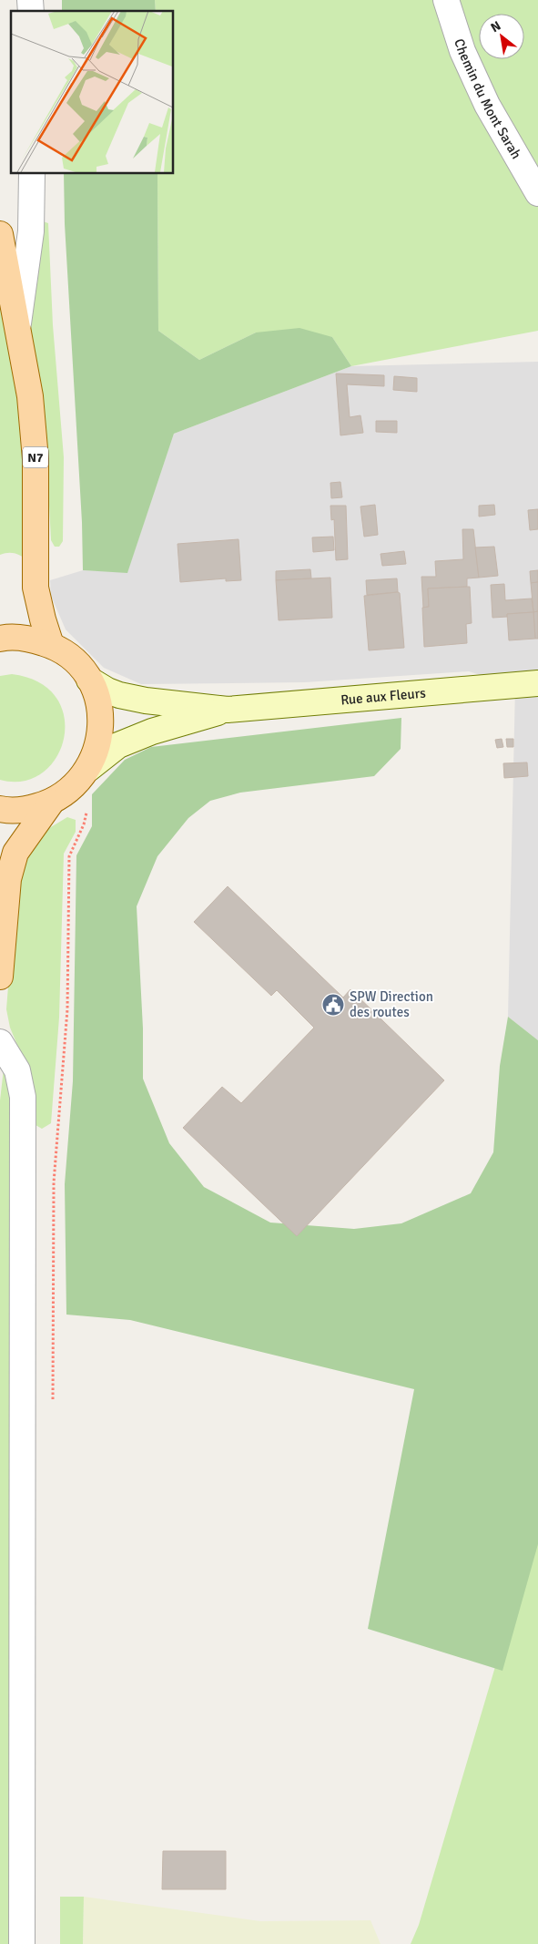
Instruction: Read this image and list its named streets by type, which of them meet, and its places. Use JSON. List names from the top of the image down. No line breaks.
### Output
{"streets":{"main road":["N7","Rue aux Fleurs"],"street":["Chemin du Mont Sarah"]},"places":{"public building":["SPW Direction des routes"]},"north":"top left"}
